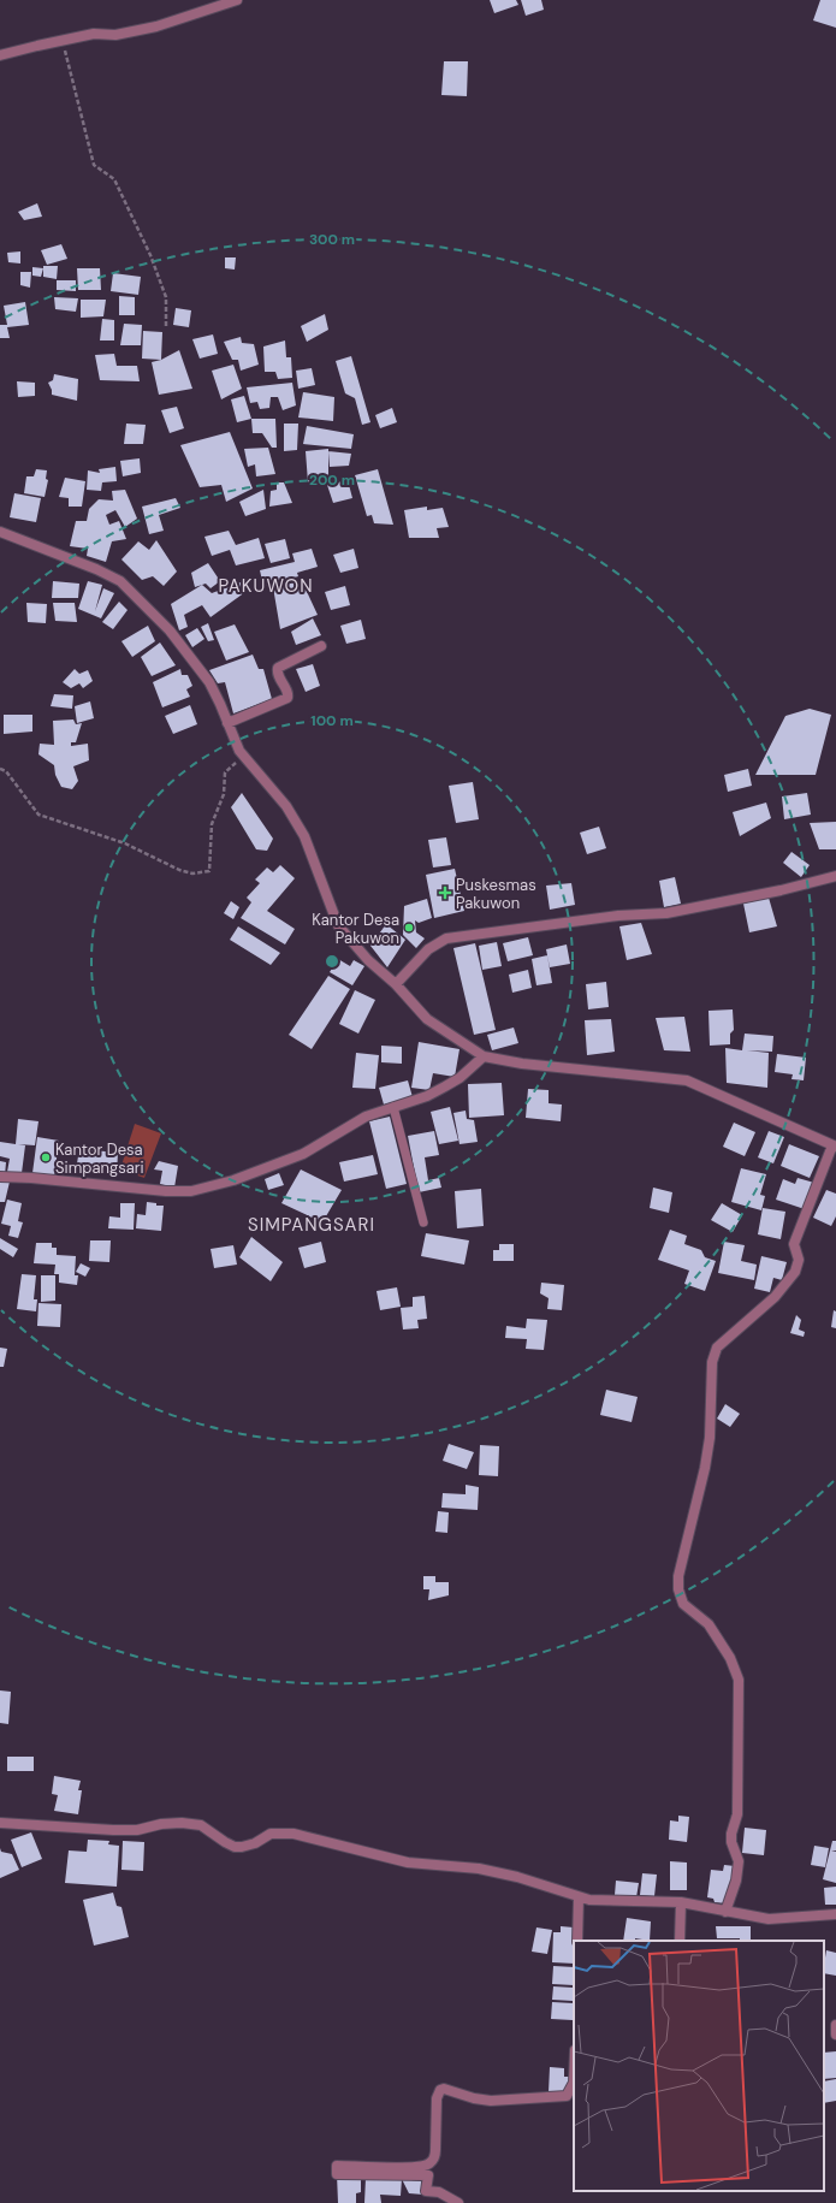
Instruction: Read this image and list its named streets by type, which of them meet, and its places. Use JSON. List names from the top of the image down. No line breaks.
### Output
{"districts":["PAKUWON","SIMPANGSARI"],"places":{"health":["Puskesmas Pakuwon"],"other":["Kantor Desa Pakuwon","Kantor Desa Simpangsari"]},"rings":["300 m","200 m","100 m"]}
